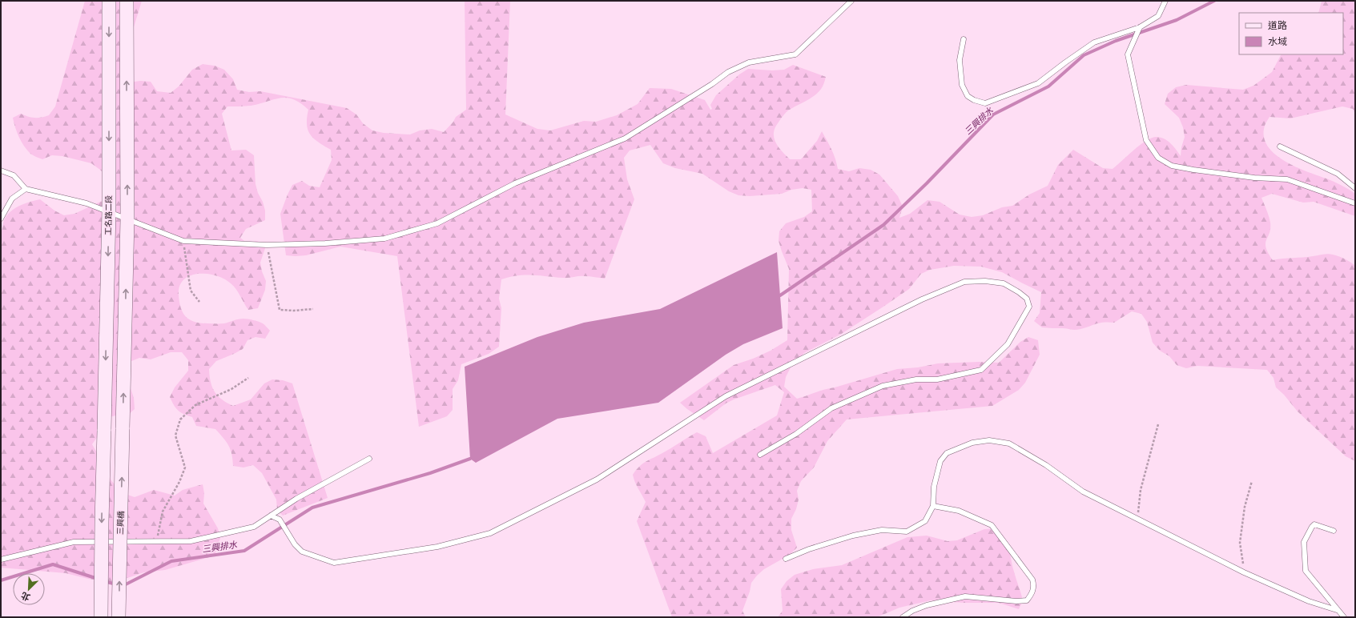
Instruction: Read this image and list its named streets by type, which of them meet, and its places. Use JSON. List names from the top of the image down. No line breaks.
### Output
{"streets":{"main road":["工名路二段","三興橋"]},"one_way":["三興橋"],"water":["三興排水"],"legend":["道路","水域"],"north":"bottom left"}
